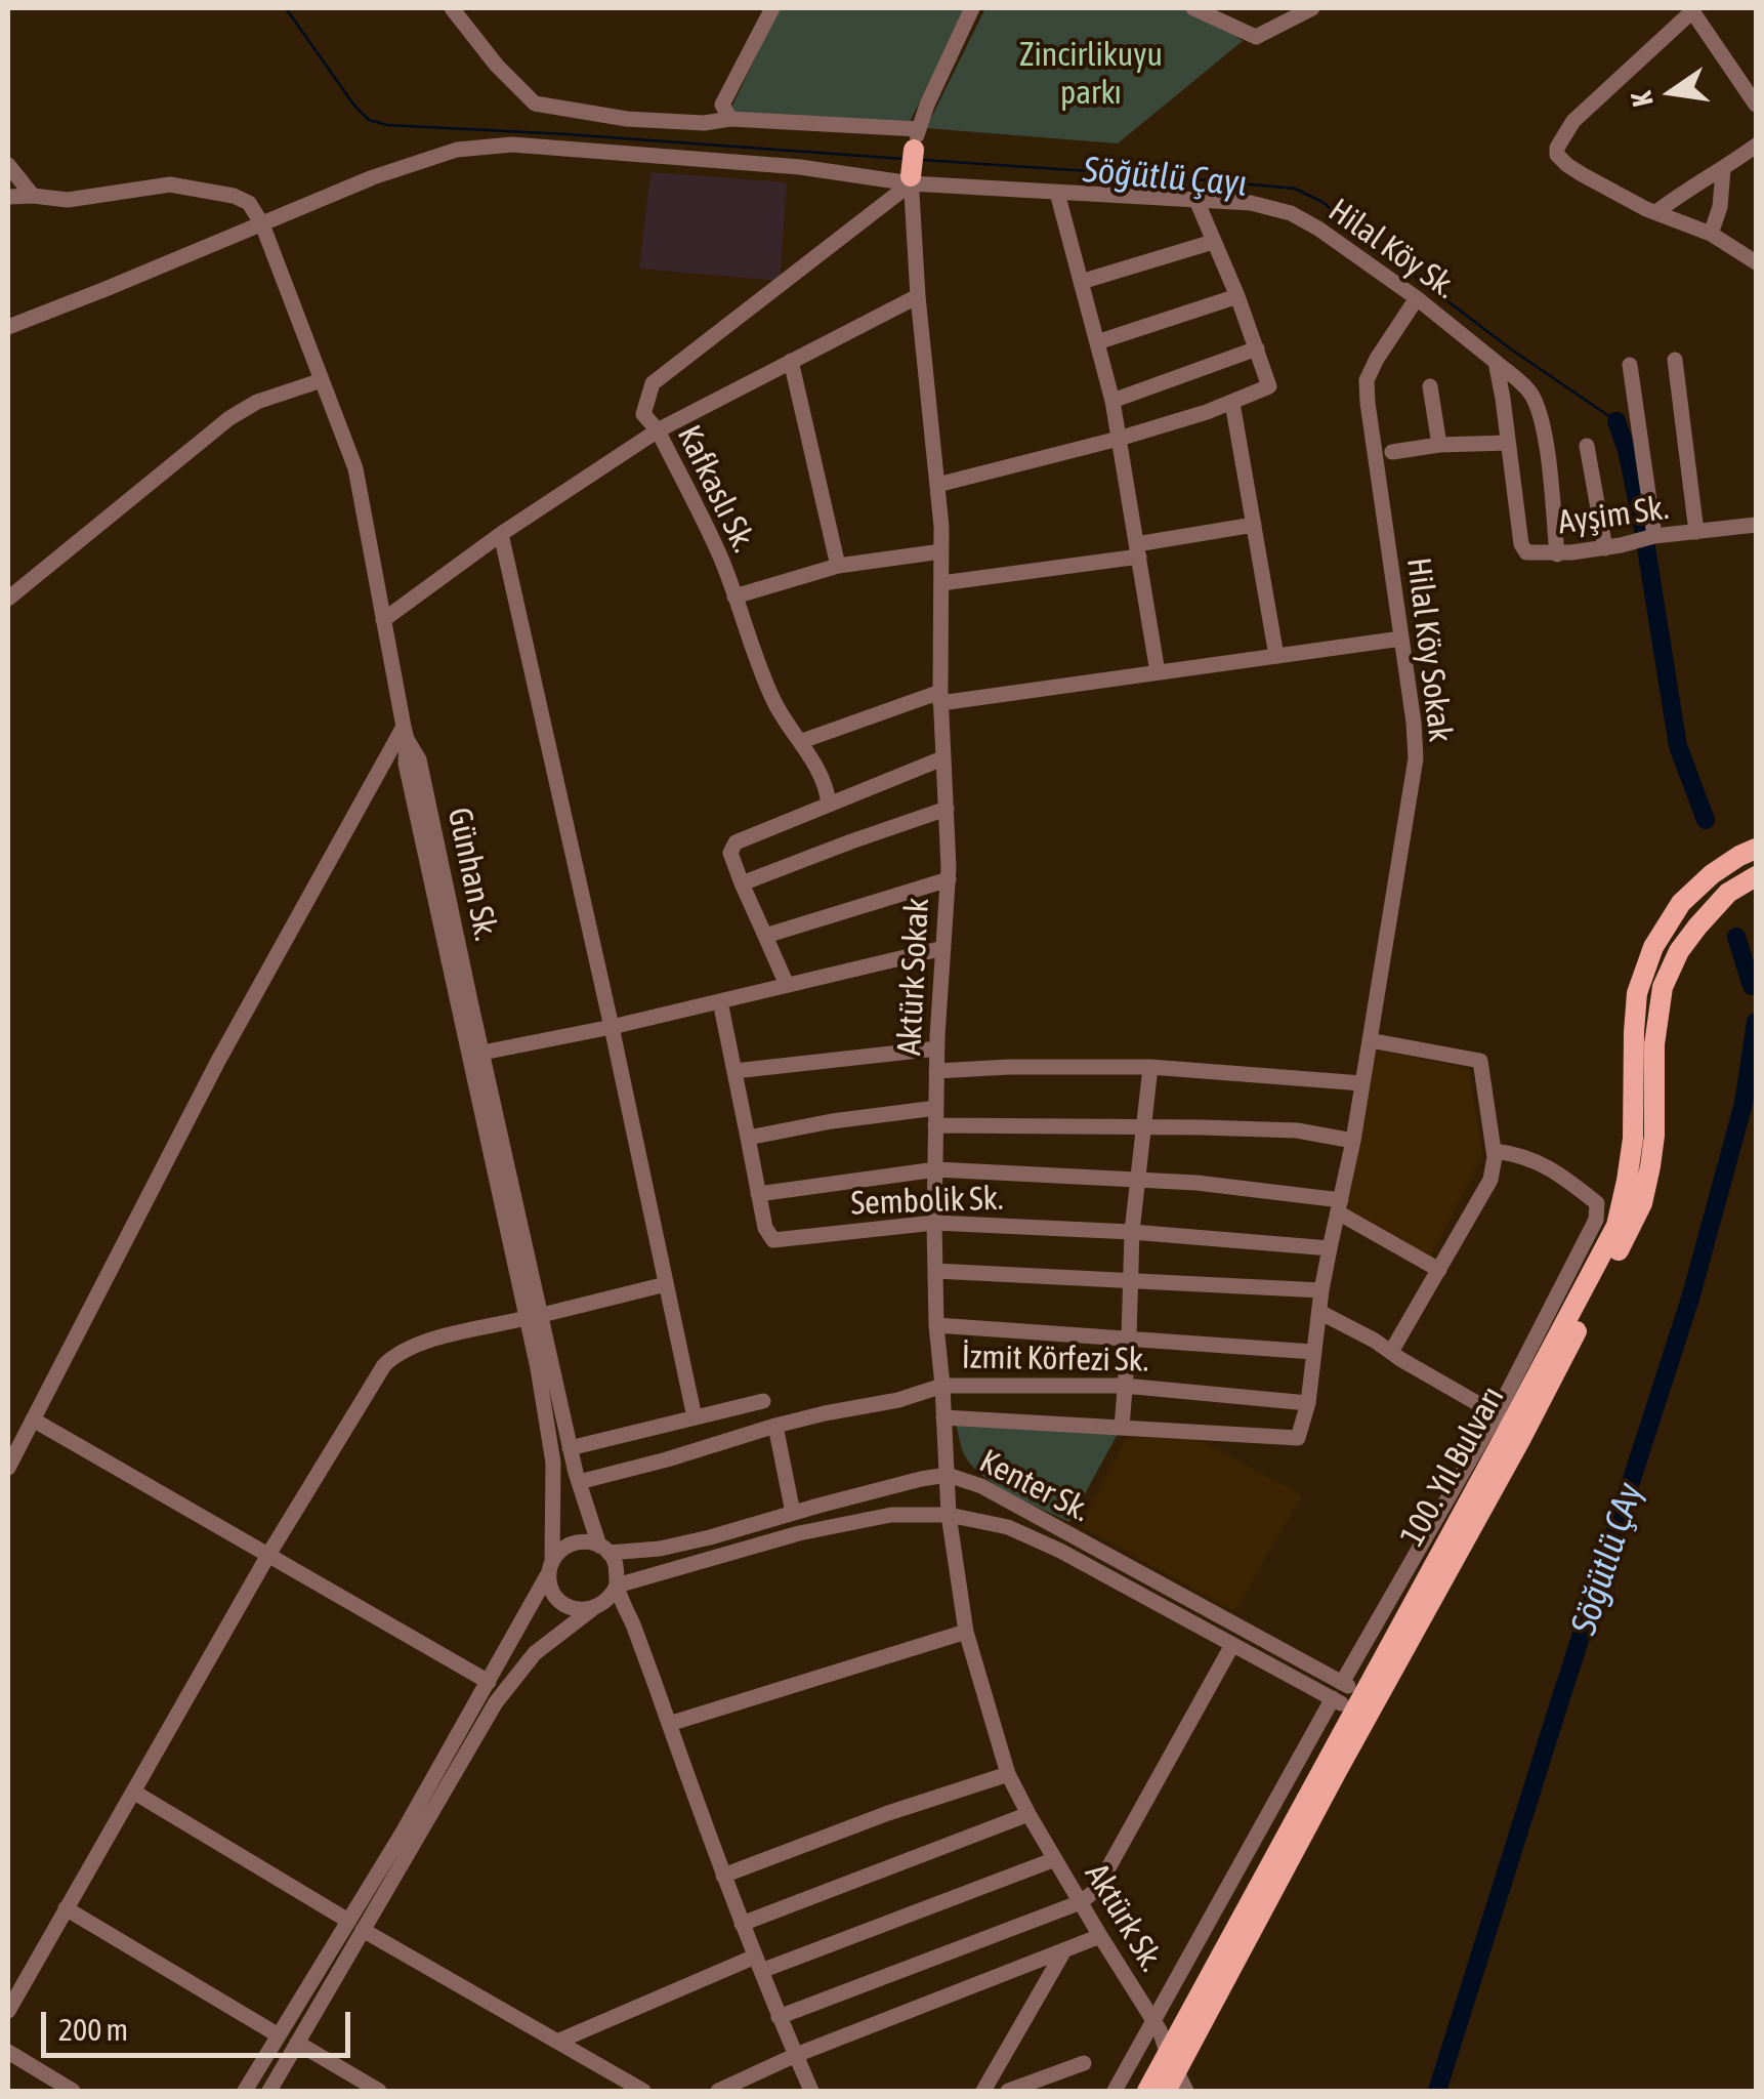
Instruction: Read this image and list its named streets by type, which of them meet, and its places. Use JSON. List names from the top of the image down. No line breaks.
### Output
{"streets":{"main road":["100. Yıl Bulvarı"],"street":["Hilal Köy Sk.","Kafkaslı Sk.","Ayşim Sk.","Hilal Köy Sokak","Günhan Sk.","Aktürk Sokak","Sembolik Sk.","İzmit Körfezi Sk.","Kenter Sk.","Aktürk Sk."]},"crossings":[["Hilal Köy Sk.","Kafkaslı Sk."],["Hilal Köy Sk.","Ayşim Sk."],["Hilal Köy Sk.","Hilal Köy Sokak"],["Hilal Köy Sk.","Günhan Sk."],["Hilal Köy Sk.","Aktürk Sokak"],["Kafkaslı Sk.","Aktürk Sokak"],["Günhan Sk.","İzmit Körfezi Sk."],["Günhan Sk.","Kenter Sk."],["Aktürk Sokak","Sembolik Sk."],["Aktürk Sokak","İzmit Körfezi Sk."],["Aktürk Sokak","Kenter Sk."],["Aktürk Sokak","Aktürk Sk."],["100. Yıl Bulvarı","Kenter Sk."],["100. Yıl Bulvarı","Aktürk Sk."]],"water":["Söğütlü Çayı","Söğütlü ÇAy"],"parks":["Zincirlikuyu parkı"],"scale_bar":"200 m","north":"left"}
